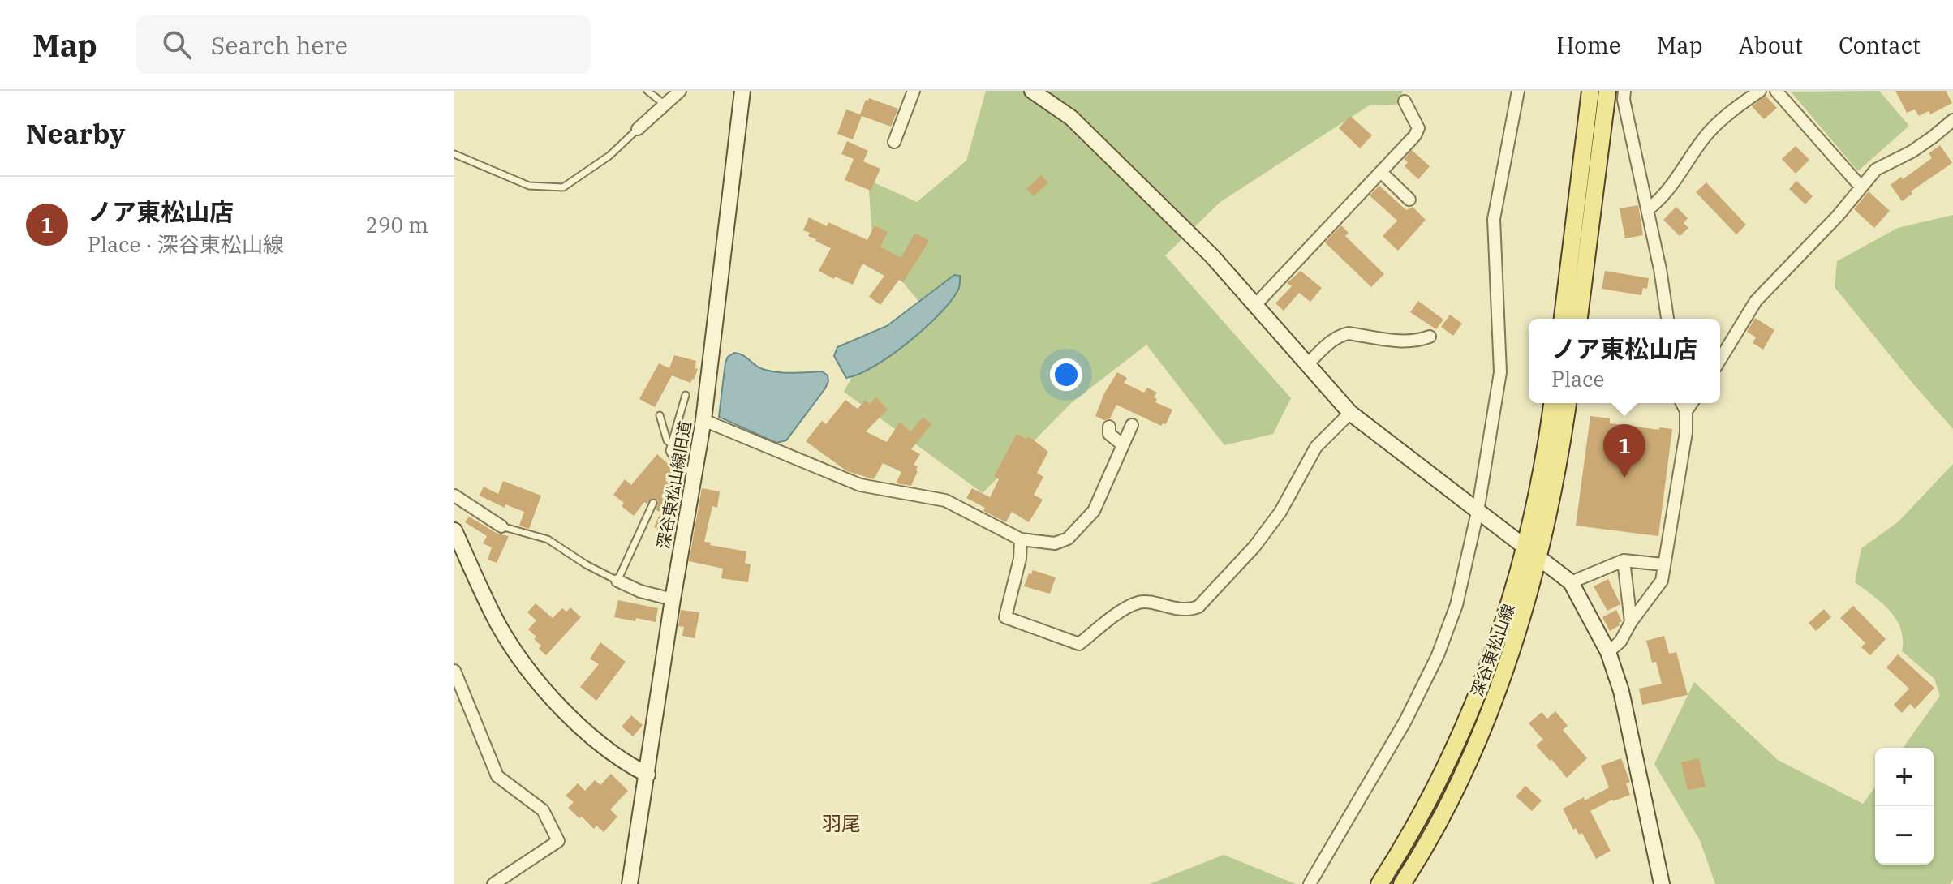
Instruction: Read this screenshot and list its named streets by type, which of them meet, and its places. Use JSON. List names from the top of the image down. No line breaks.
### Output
{"streets":{"main road":["深谷東松山線"],"street":["深谷東松山線旧道"]},"districts":["羽尾"],"page":{"header":"Map","search":"Search here","nav":["Home","Map","About","Contact"],"heading":"Nearby","list":[{"mark":"1","name":"ノア東松山店","note":"Place · 深谷東松山線","value":"290 m"}],"popup":["ノア東松山店","Place"],"pins":"1","map_buttons":["+","−"]}}
